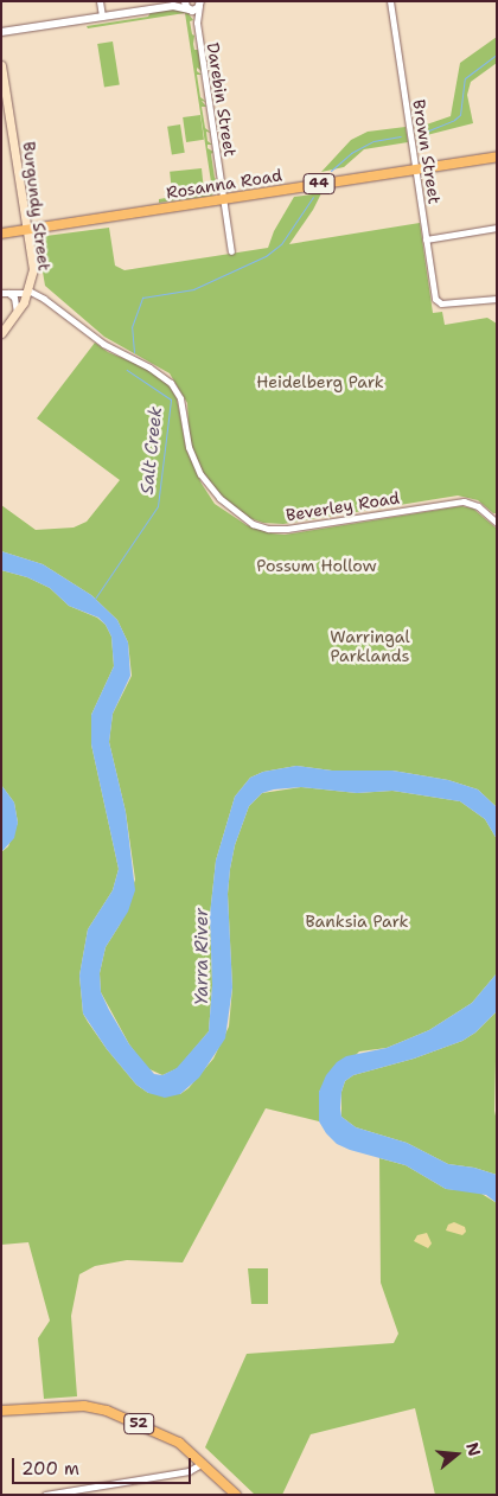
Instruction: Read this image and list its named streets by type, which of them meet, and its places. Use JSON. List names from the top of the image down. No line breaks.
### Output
{"streets":{"main road":["Rosanna Road","44","Burgundy Street","52"],"street":["Darebin Street","Brown Street","Beverley Road"]},"crossings":[["Darebin Street","Rosanna Road"],["Brown Street","Rosanna Road"],["Rosanna Road","44"],["Rosanna Road","Burgundy Street"],["44","Burgundy Street"],["Burgundy Street","Beverley Road"]],"water":["Salt Creek","Yarra River"],"parks":["Heidelberg Park","Possum Hollow","Warringal Parklands","Banksia Park"],"scale_bar":"200 m","north":"right"}
